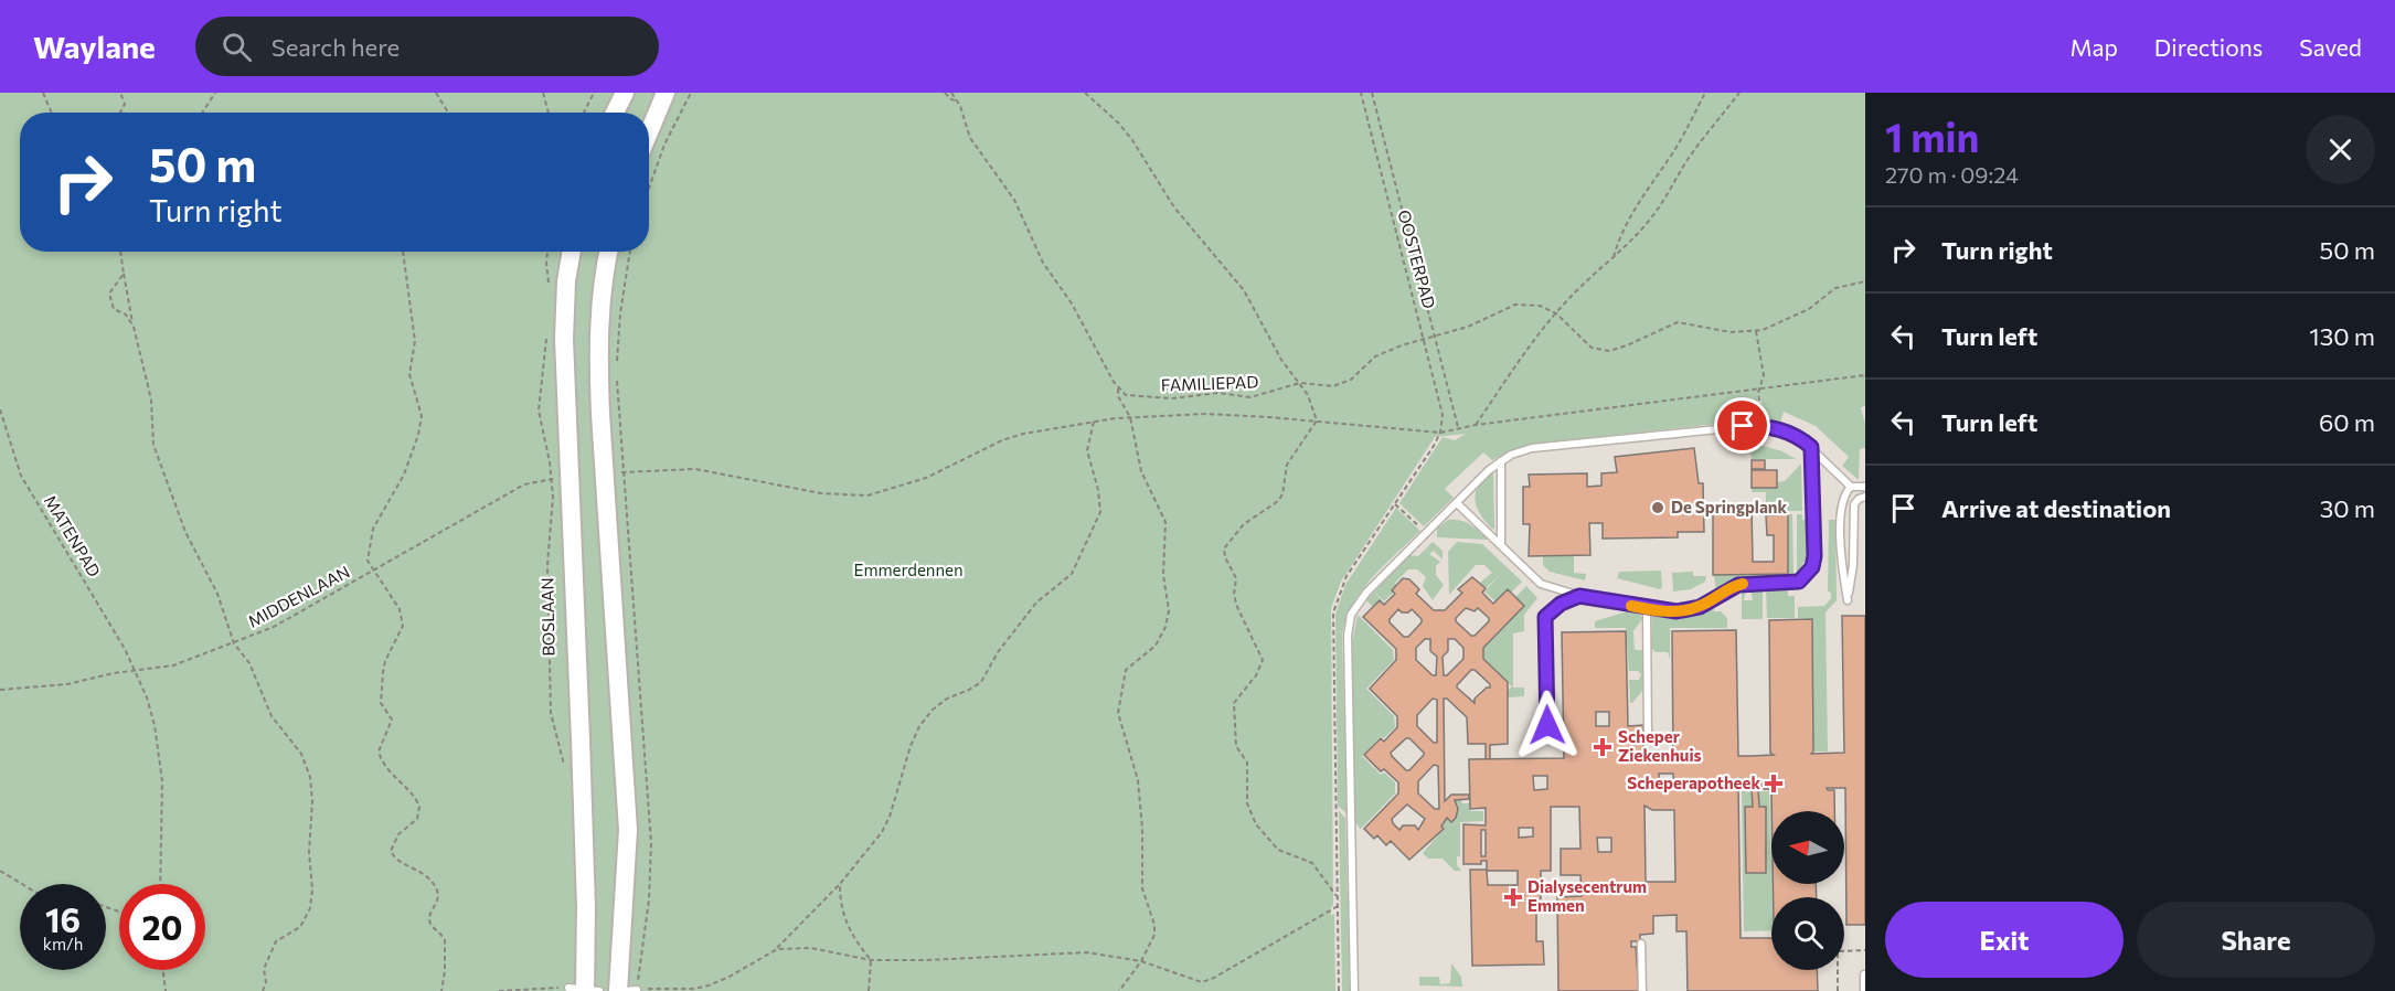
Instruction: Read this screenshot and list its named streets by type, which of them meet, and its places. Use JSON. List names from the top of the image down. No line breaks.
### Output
{"streets":{"main road":["BOSLAAN"],"path":["OOSTERPAD","FAMILIEPAD","MATENPAD","MIDDENLAAN"]},"crossings":[["OOSTERPAD","FAMILIEPAD"],["MATENPAD","MIDDENLAAN"],["MIDDENLAAN","BOSLAAN"]],"parks":["Emmerdennen"],"places":{"other":["De Springplank"],"health":["Scheper Ziekenhuis","Scheperapotheek","Dialysecentrum Emmen"]},"north":"left","page":{"header":"Waylane","search":"Search here","nav":["Map","Directions","Saved"],"heading":["1 min","270 m · 09:24"],"turn":["50 m","Turn right"],"list":[{"name":"Turn right","value":"50 m"},{"name":"Turn left","value":"130 m"},{"name":"Turn left","value":"60 m"},{"name":"Arrive at destination","value":"30 m"}],"speed":"16 km/h","limit":"20","buttons":["Exit","Share"]}}
